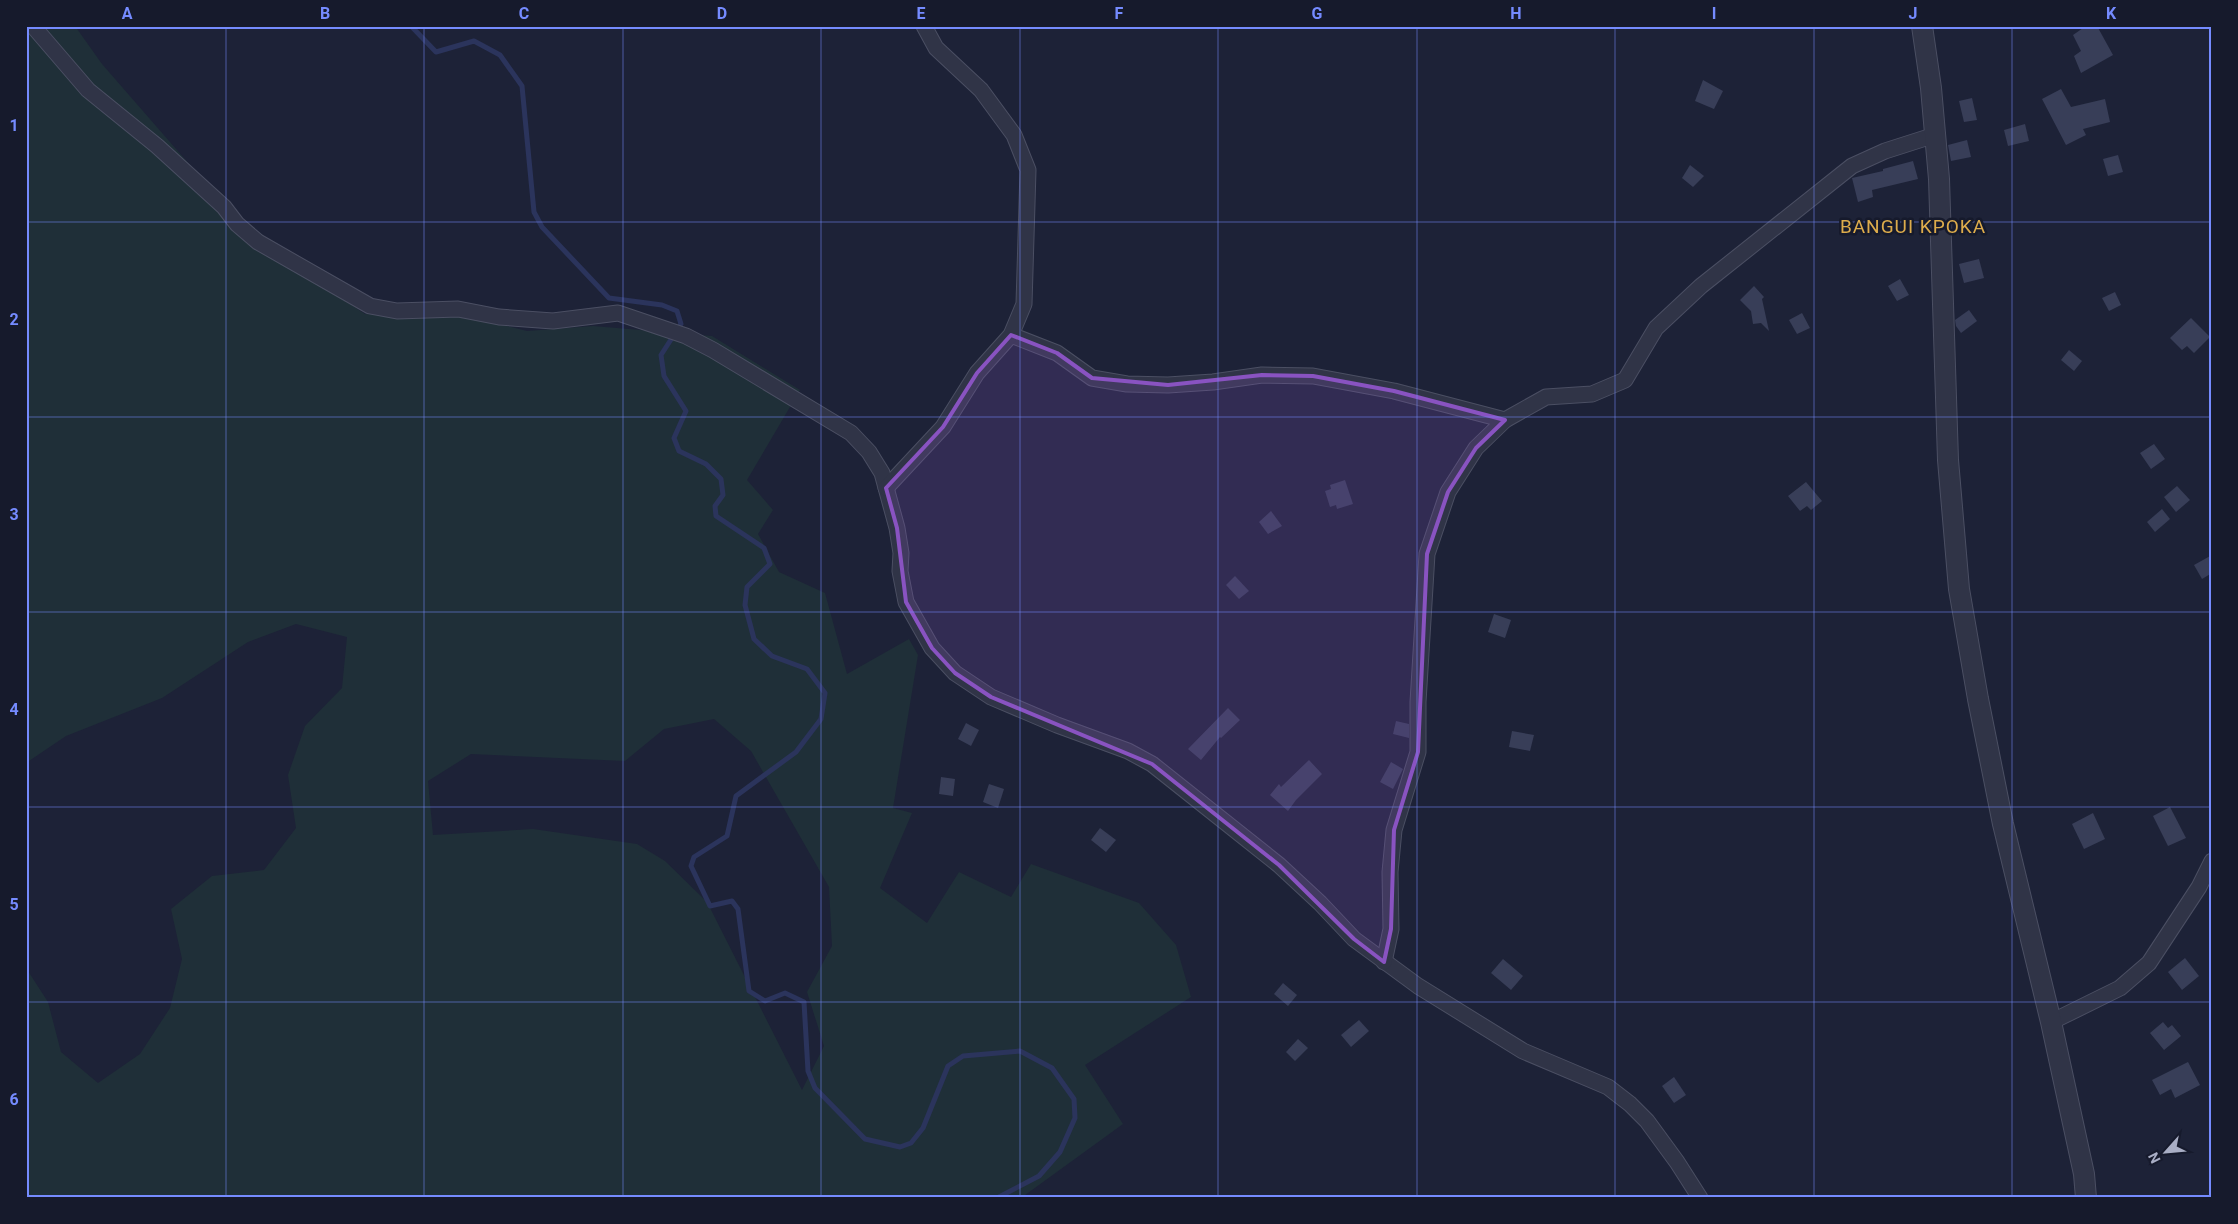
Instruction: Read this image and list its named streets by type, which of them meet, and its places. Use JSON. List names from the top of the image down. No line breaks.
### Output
{"districts":["BANGUI KPOKA"],"north":"bottom left","grid":{"columns":["A","B","C","D","E","F","G","H","I","J","K"],"rows":["1","2","3","4","5","6"]}}
